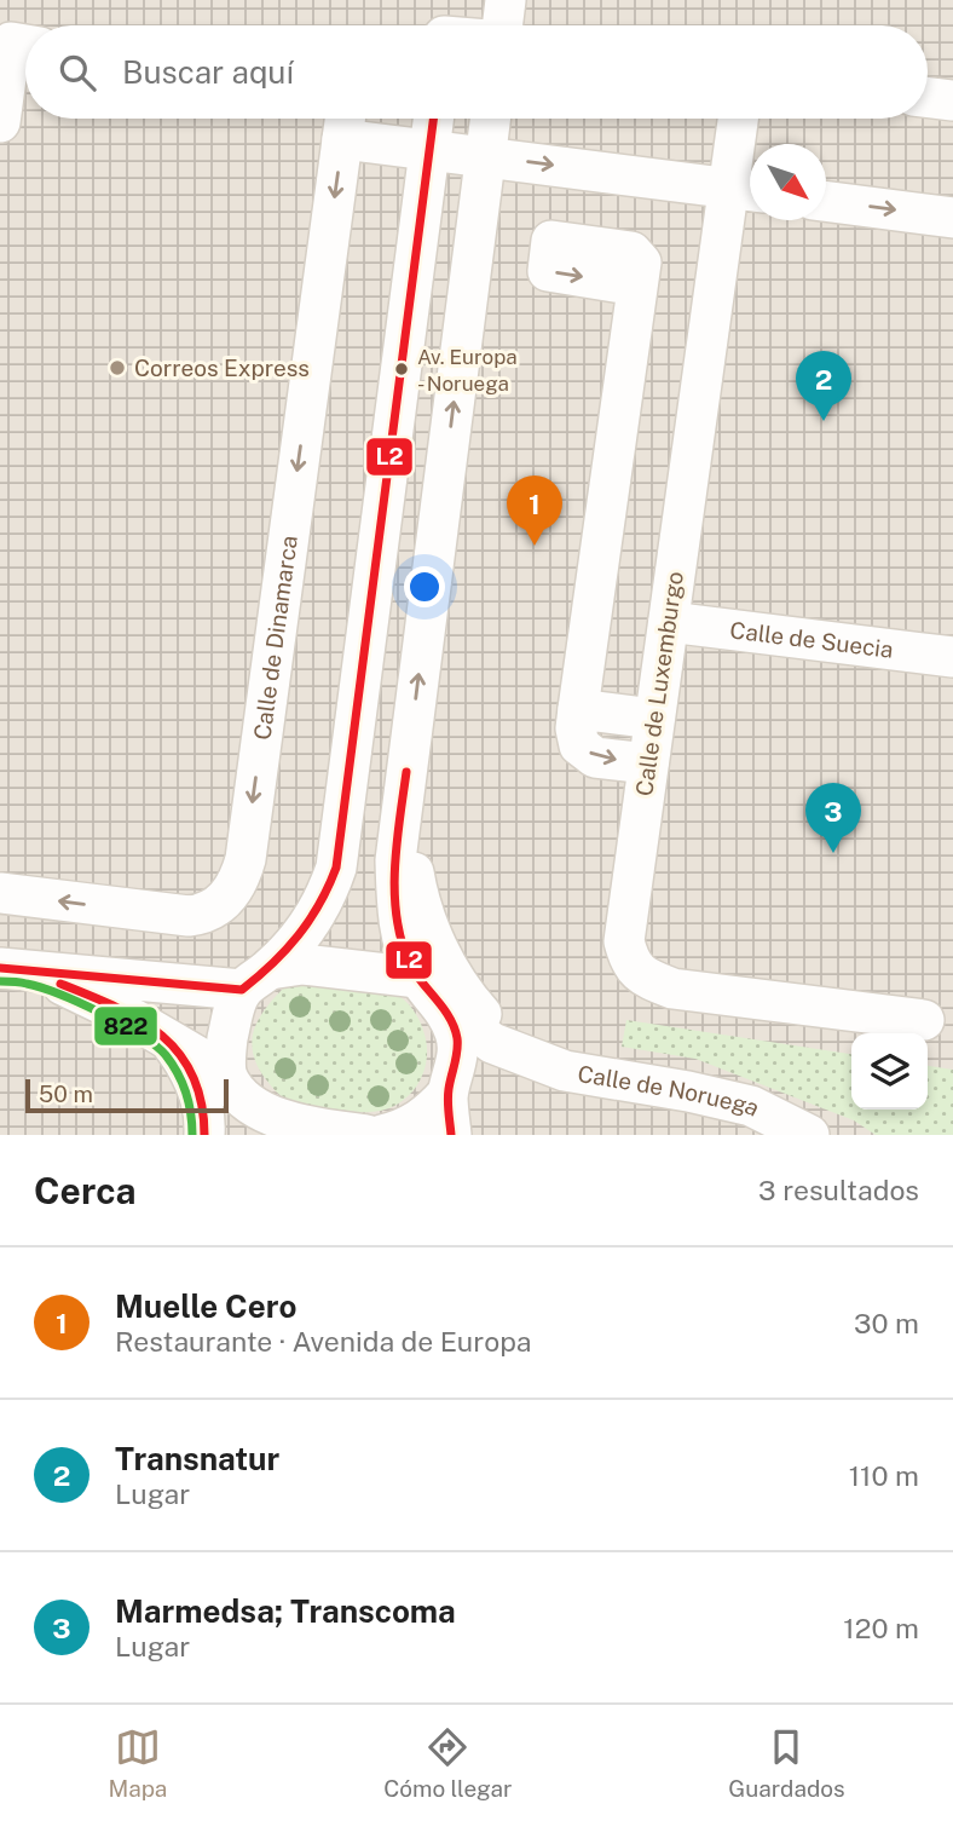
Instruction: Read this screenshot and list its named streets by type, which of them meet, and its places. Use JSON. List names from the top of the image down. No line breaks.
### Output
{"streets":{"street":["Calle de Dinamarca","Calle de Suecia","Calle de Luxemburgo","Calle de Noruega"]},"crossings":[["Calle de Dinamarca","Calle de Luxemburgo"],["Calle de Suecia","Calle de Luxemburgo"]],"places":["Correos Express","Av. Europa - Noruega"],"lines":["transit line L2","transit line 822"],"scale_bar":"50 m","north":"bottom right","page":{"search":"Buscar aquí","pins":["2","1","3"],"scale":"50 m","heading":["Cerca","3 resultados"],"list":[{"mark":"1","name":"Muelle Cero","note":"Restaurante · Avenida de Europa","value":"30 m"},{"mark":"2","name":"Transnatur","note":"Lugar","value":"110 m"},{"mark":"3","name":"Marmedsa; Transcoma","note":"Lugar","value":"120 m"}],"nav":["Mapa","Cómo llegar","Guardados"]}}
